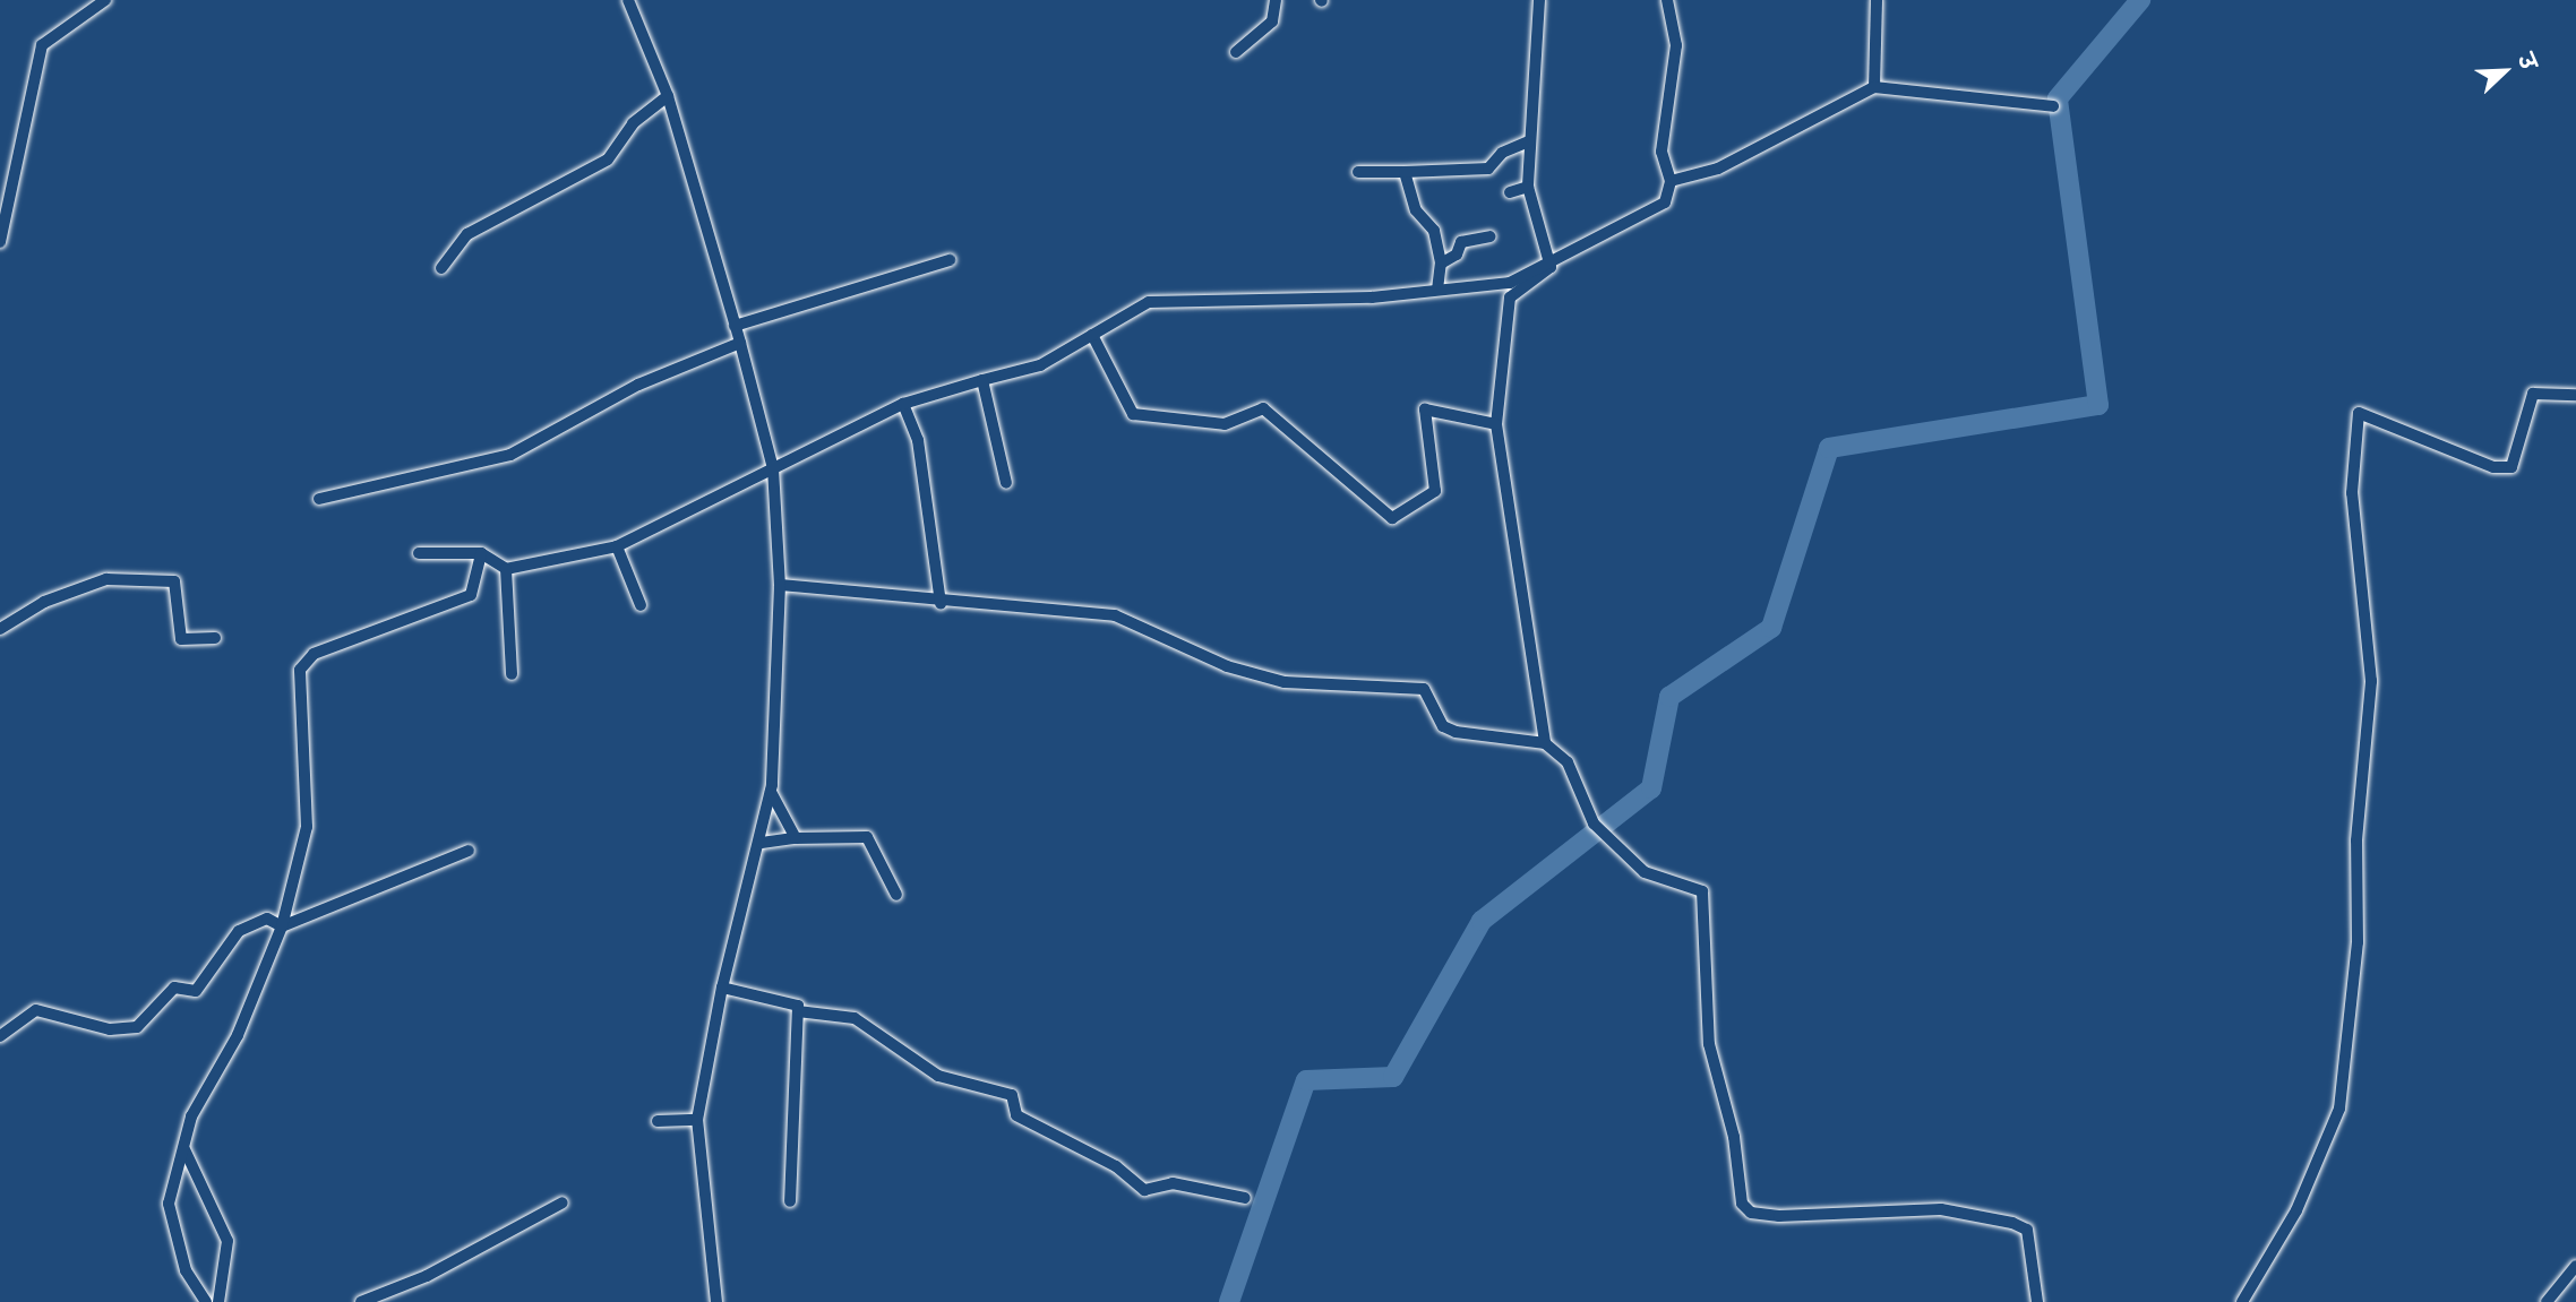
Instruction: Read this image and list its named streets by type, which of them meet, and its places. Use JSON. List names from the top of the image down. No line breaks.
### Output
{"north":"top right"}
